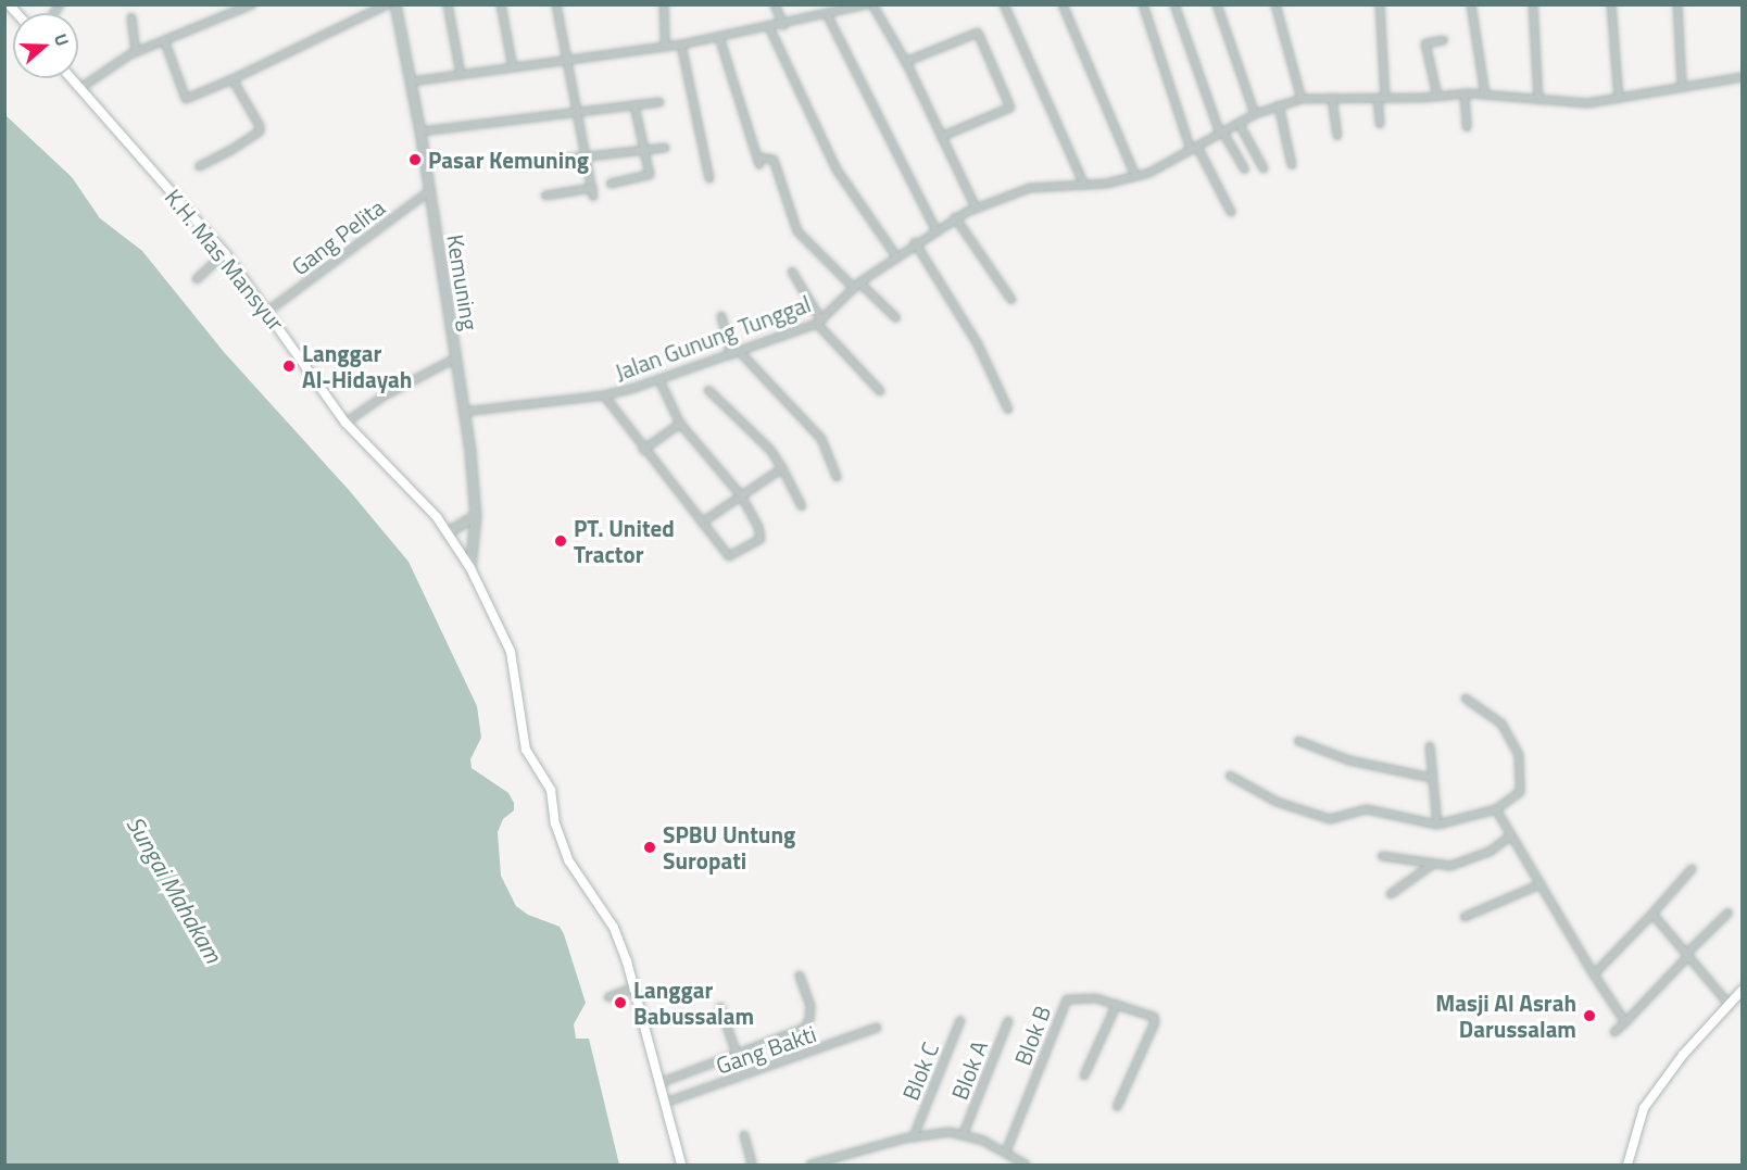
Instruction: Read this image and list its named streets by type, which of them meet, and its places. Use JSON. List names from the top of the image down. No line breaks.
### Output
{"streets":{"main road":["K.H. Mas Mansyur"],"street":["Gang Pelita","Kemuning","Jalan Gunung Tunggal","Blok B","Gang Bakti","Blok A","Blok C"]},"crossings":[["Gang Pelita","K.H. Mas Mansyur"],["Gang Pelita","Kemuning"],["K.H. Mas Mansyur","Kemuning"],["K.H. Mas Mansyur","Gang Bakti"],["Kemuning","Jalan Gunung Tunggal"]],"water":["Sungai Mahakam"],"places":["Pasar Kemuning","Langgar Al-Hidayah","PT. United Tractor","SPBU Untung Suropati","Langgar Babussalam","Masji Al Asrah Darussalam"],"north":"right"}
